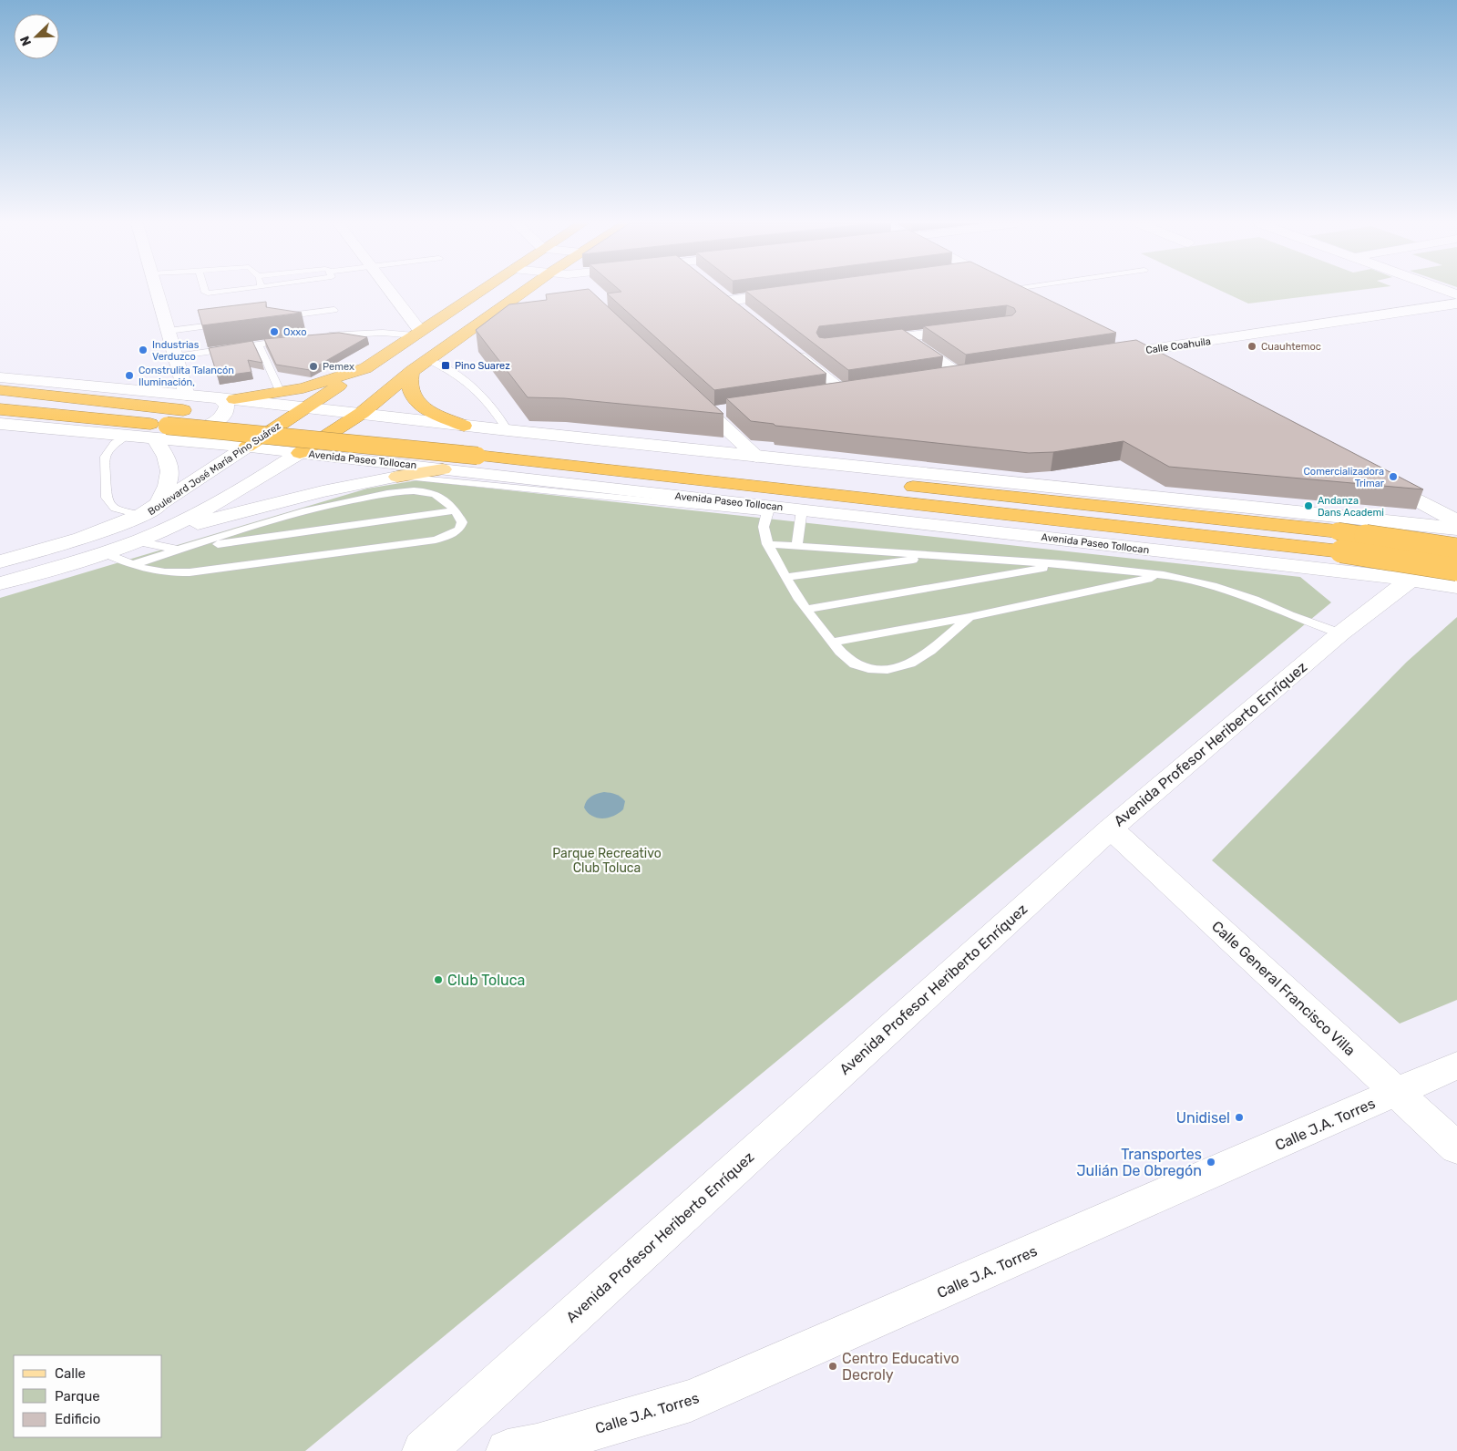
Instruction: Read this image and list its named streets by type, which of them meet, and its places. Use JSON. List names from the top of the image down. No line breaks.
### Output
{"streets":{"highway":["Avenida Paseo Tollocan","Boulevard José María Pino Suárez"],"street":["Calle Coahuila","Avenida Profesor Heriberto Enríquez","Calle General Francisco Villa","Calle J.A. Torres"]},"crossings":[["Avenida Paseo Tollocan","Boulevard José María Pino Suárez"],["Avenida Paseo Tollocan","Avenida Profesor Heriberto Enríquez"],["Avenida Profesor Heriberto Enríquez","Calle General Francisco Villa"],["Calle General Francisco Villa","Calle J.A. Torres"]],"parks":["Parque Recreativo Club Toluca"],"places":{"other":["Oxxo","Cuauhtemoc","Industrias Verduzco","Pemex","Construlita Talancón Iluminación,","Comercializadora Trimar","Andanza Dans Academi","Club Toluca","Unidisel","Transportes Julián De Obregón","Centro Educativo Decroly"],"transit":["Pino Suarez"]},"legend":["Calle","Parque","Edificio"],"north":"bottom left"}
